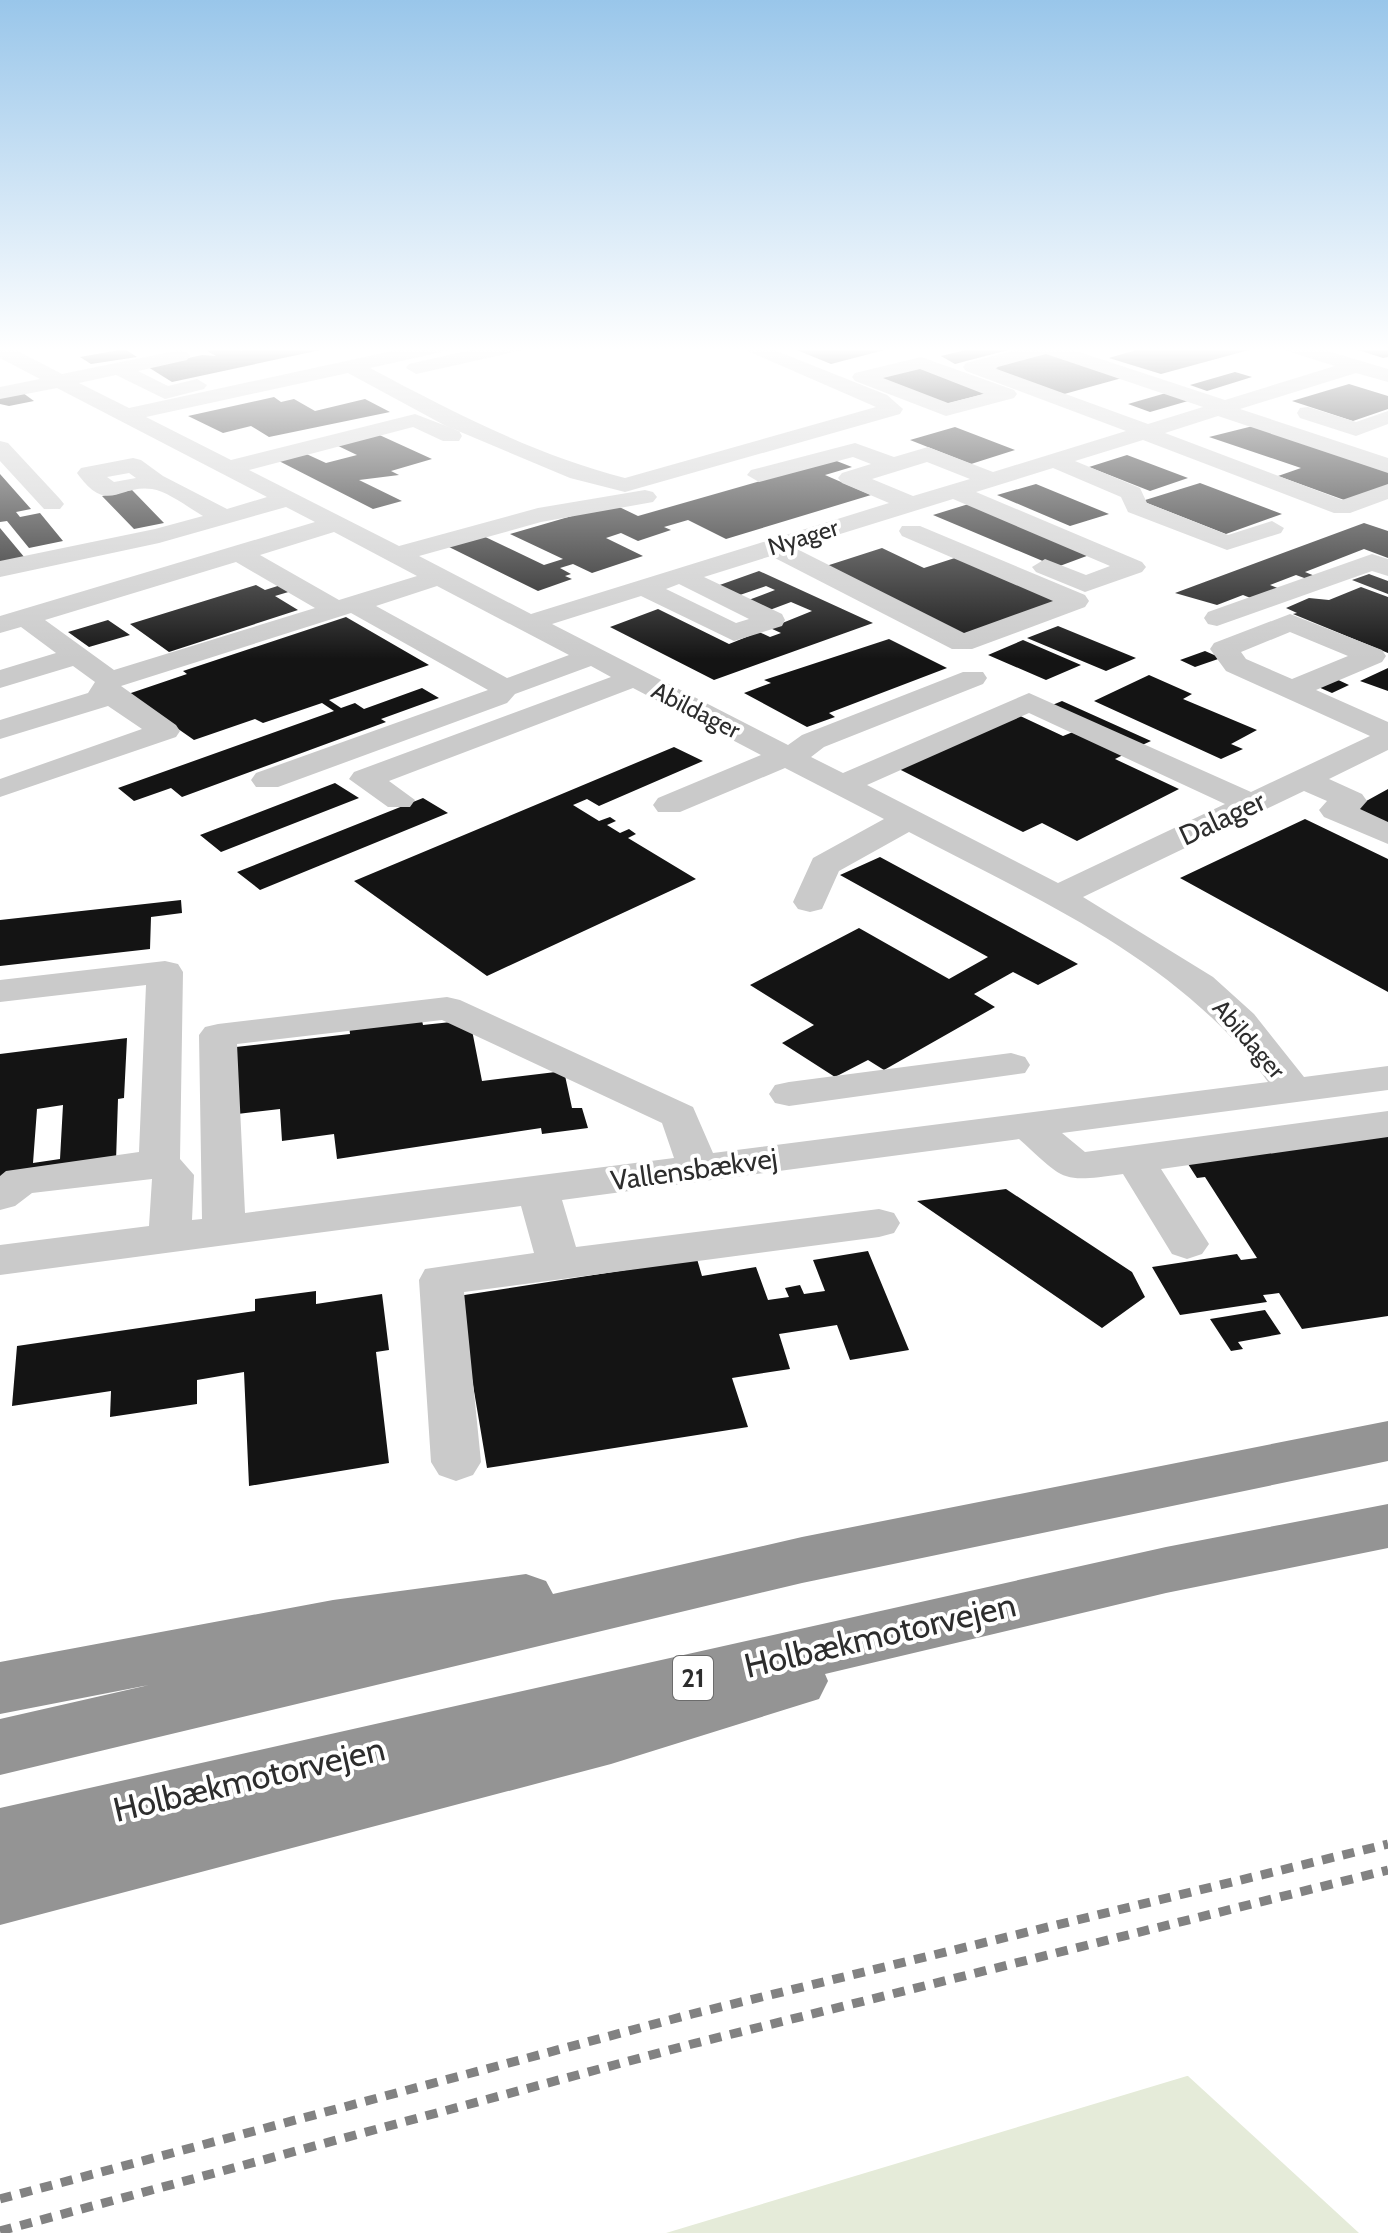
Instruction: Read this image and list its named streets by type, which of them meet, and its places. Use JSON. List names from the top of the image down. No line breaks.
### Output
{"streets":{"highway":["Holbækmotorvejen","21"],"street":["Nyager","Abildager","Dalager","Vallensbækvej"]},"crossings":[["Abildager","Dalager"],["Abildager","Vallensbækvej"]]}
